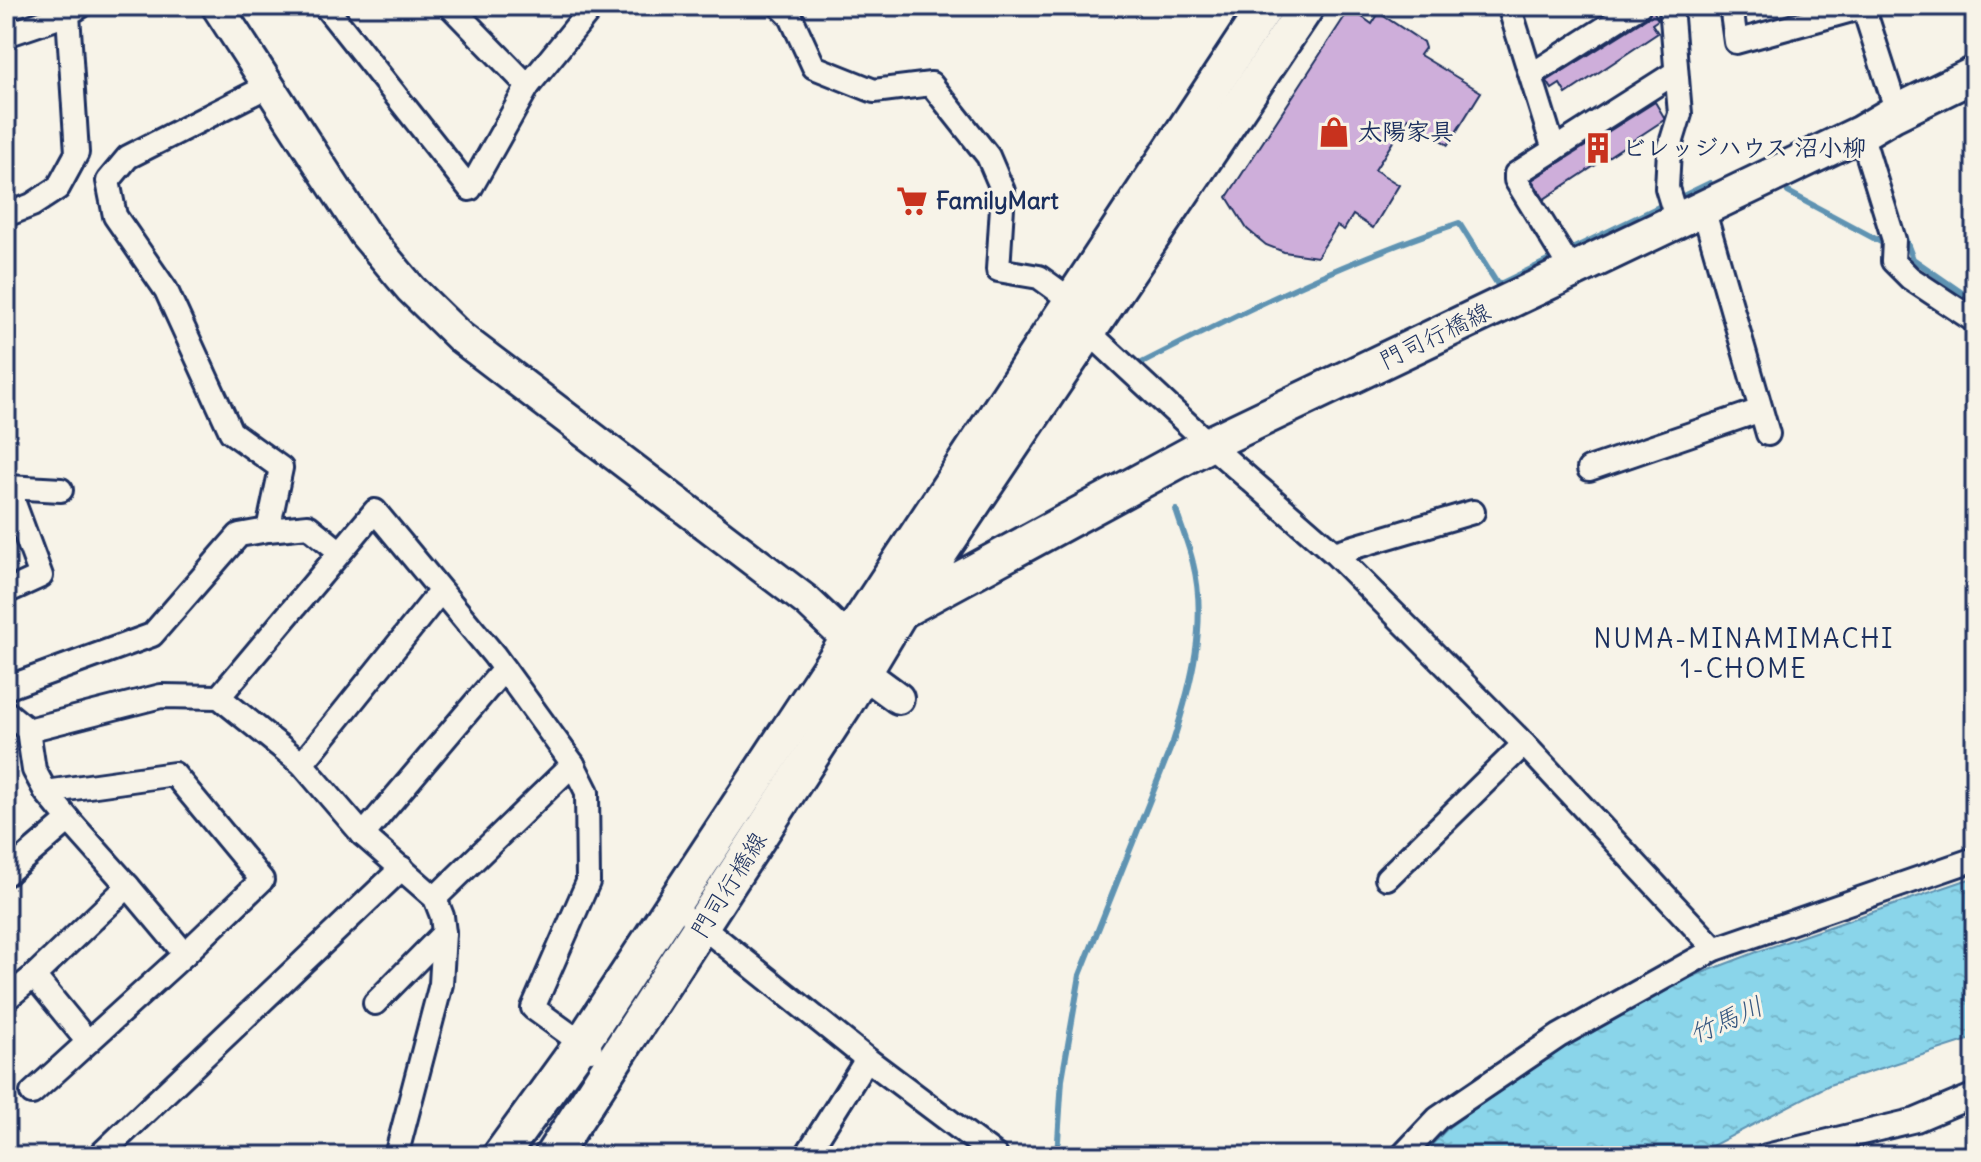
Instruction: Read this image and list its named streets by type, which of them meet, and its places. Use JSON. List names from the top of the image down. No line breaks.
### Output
{"streets":{"main road":["門司行橋線"]},"districts":["NUMA-MINAMIMACHI 1-CHOME"],"water":["竹馬川"],"places":{"shop":["太陽家具"],"building":["ビレッジハウス 沼小柳"],"supermarket":["FamilyMart"]}}
